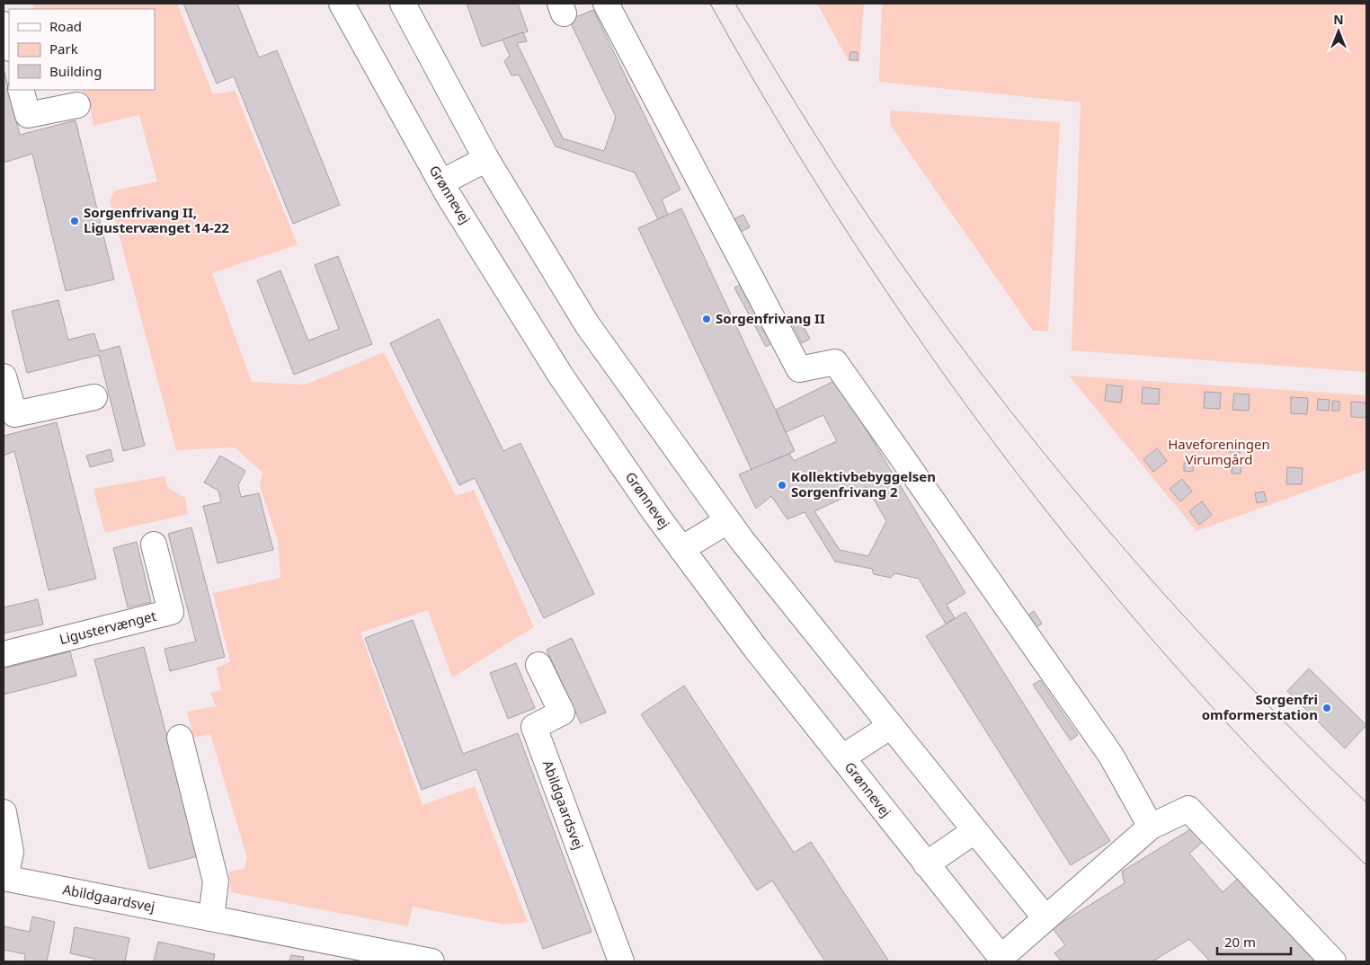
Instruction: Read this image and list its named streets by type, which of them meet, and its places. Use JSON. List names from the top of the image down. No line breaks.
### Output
{"streets":{"street":["Grønnevej","Ligustervænget","Abildgaardsvej"]},"parks":["Haveforeningen Virumgård"],"places":["Sorgenfrivang II, Ligustervænget 14-22","Sorgenfrivang II","Kollektivbebyggelsen Sorgenfrivang 2","Sorgenfri omformerstation"],"legend":["Road","Park","Building"],"scale_bar":"20 m","north":"top"}
